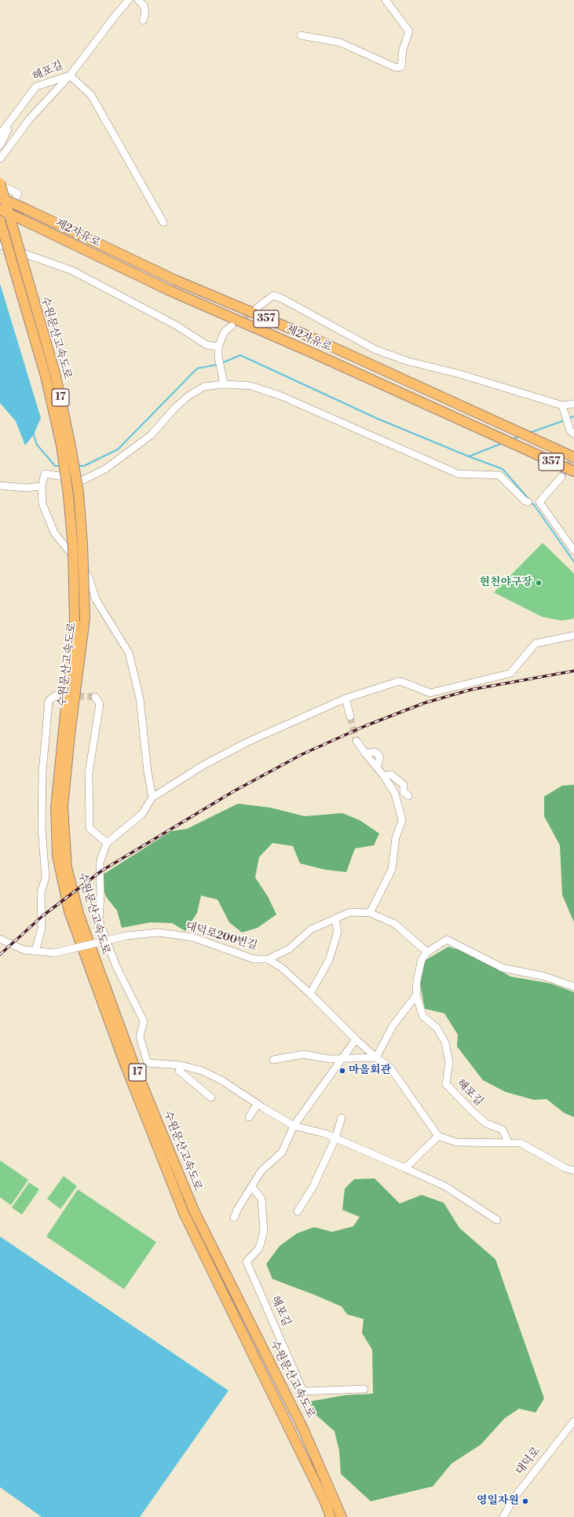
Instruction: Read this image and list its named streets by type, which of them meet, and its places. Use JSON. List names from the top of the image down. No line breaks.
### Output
{"streets":{"highway":["제2자유로","357","수원문산고속도로","17"],"street":["해포길","대덕로200번길","대덕로"]},"places":["현천야구장","마을회관","영일자원"]}
